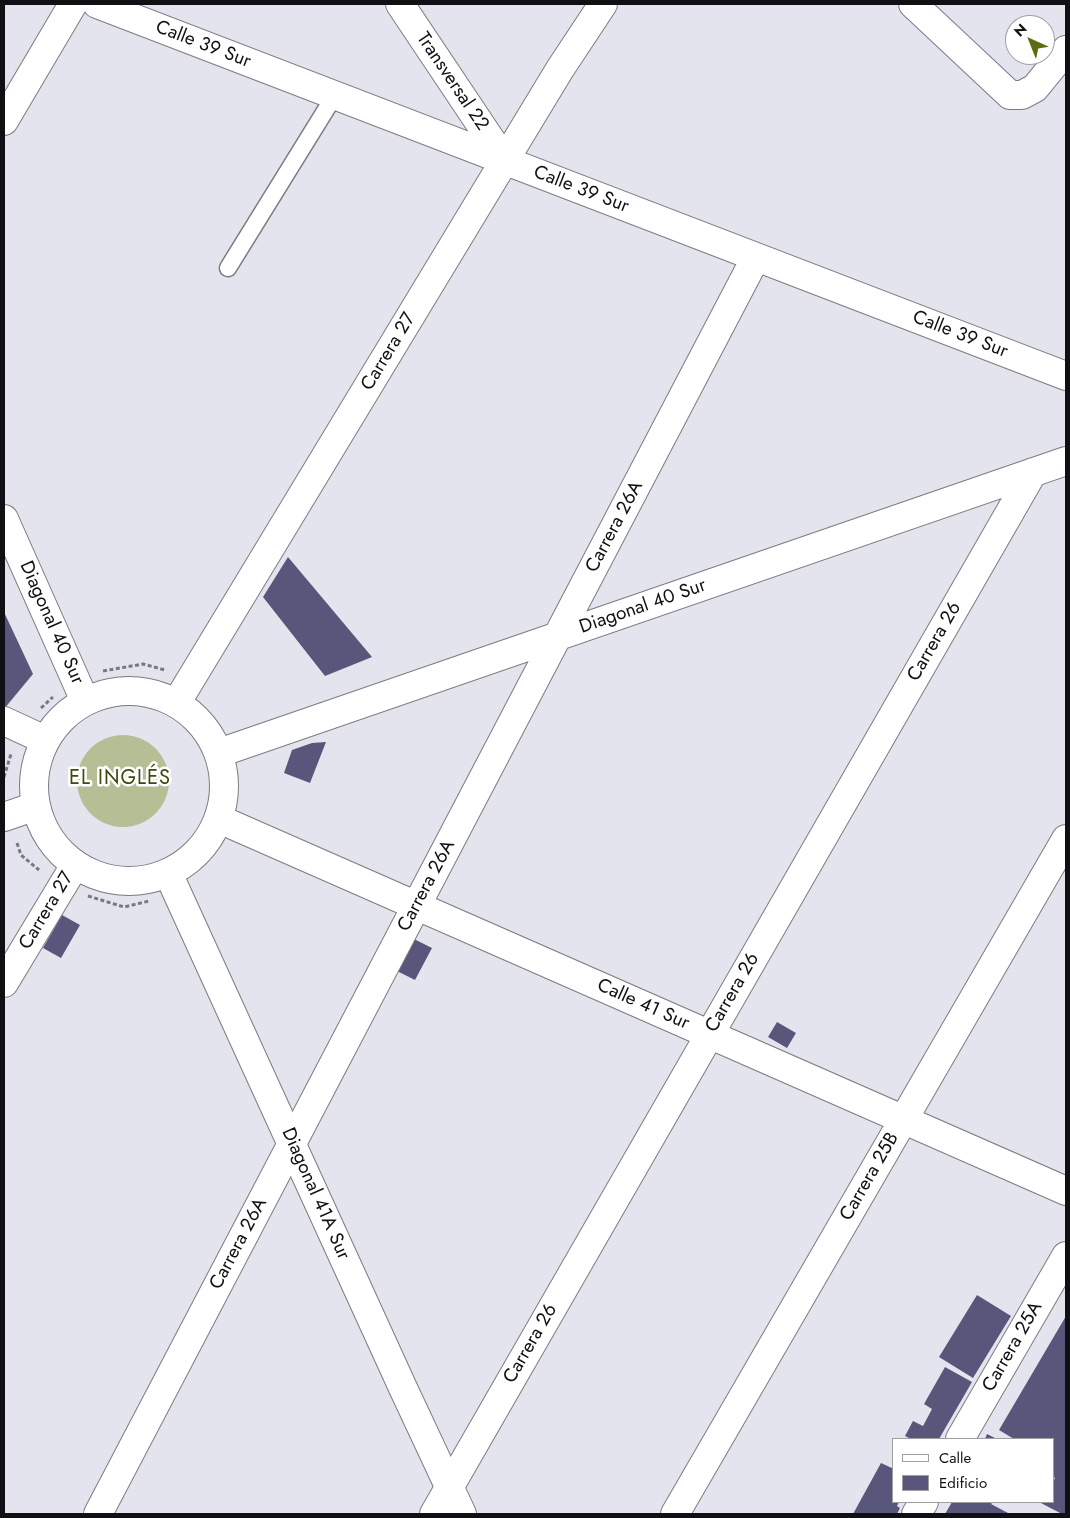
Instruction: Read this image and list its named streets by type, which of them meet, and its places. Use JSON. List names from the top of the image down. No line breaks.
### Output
{"streets":{"street":["Calle 39 Sur","Transversal 22","Carrera 27","Carrera 26A","Diagonal 40 Sur","Carrera 26","Calle 41 Sur","Carrera 25B","Diagonal 41A Sur","Carrera 25A"]},"crossings":[["Calle 39 Sur","Transversal 22"],["Calle 39 Sur","Carrera 27"],["Calle 39 Sur","Carrera 26A"],["Transversal 22","Carrera 27"],["Carrera 26A","Diagonal 40 Sur"],["Carrera 26A","Calle 41 Sur"],["Carrera 26A","Diagonal 41A Sur"],["Diagonal 40 Sur","Carrera 26"],["Carrera 26","Calle 41 Sur"],["Carrera 26","Diagonal 41A Sur"],["Calle 41 Sur","Carrera 25B"]],"districts":["EL INGLÉS"],"legend":["Calle","Edificio"],"north":"top left"}
